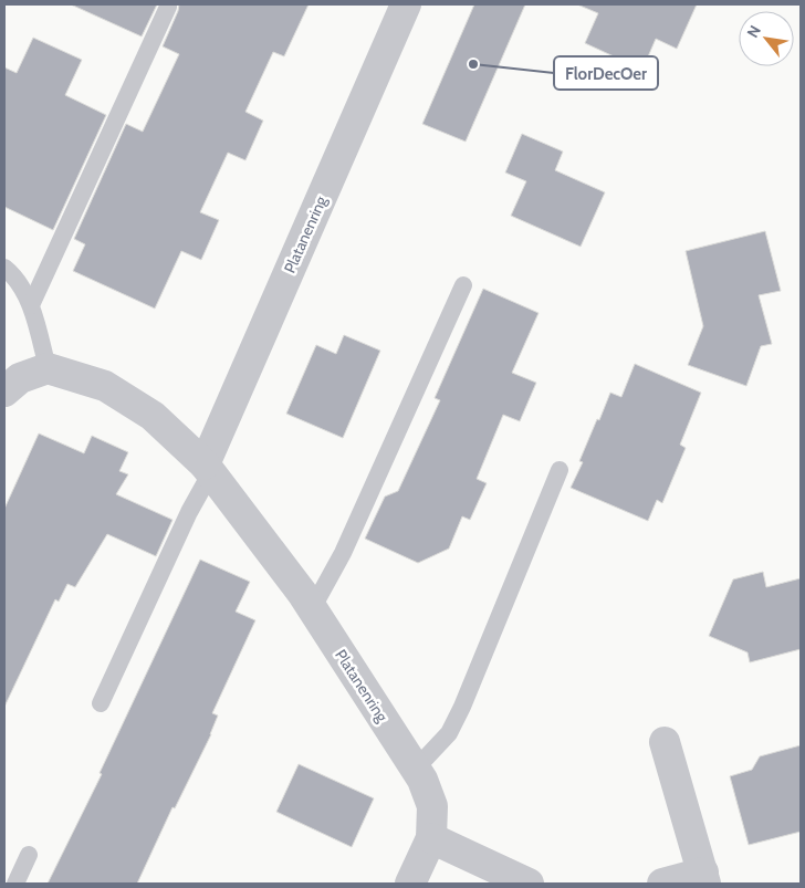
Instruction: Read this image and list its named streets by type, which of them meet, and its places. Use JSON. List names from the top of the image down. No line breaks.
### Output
{"streets":{"street":["Platanenring"]},"places":["FlorDecOer"],"north":"top left"}
